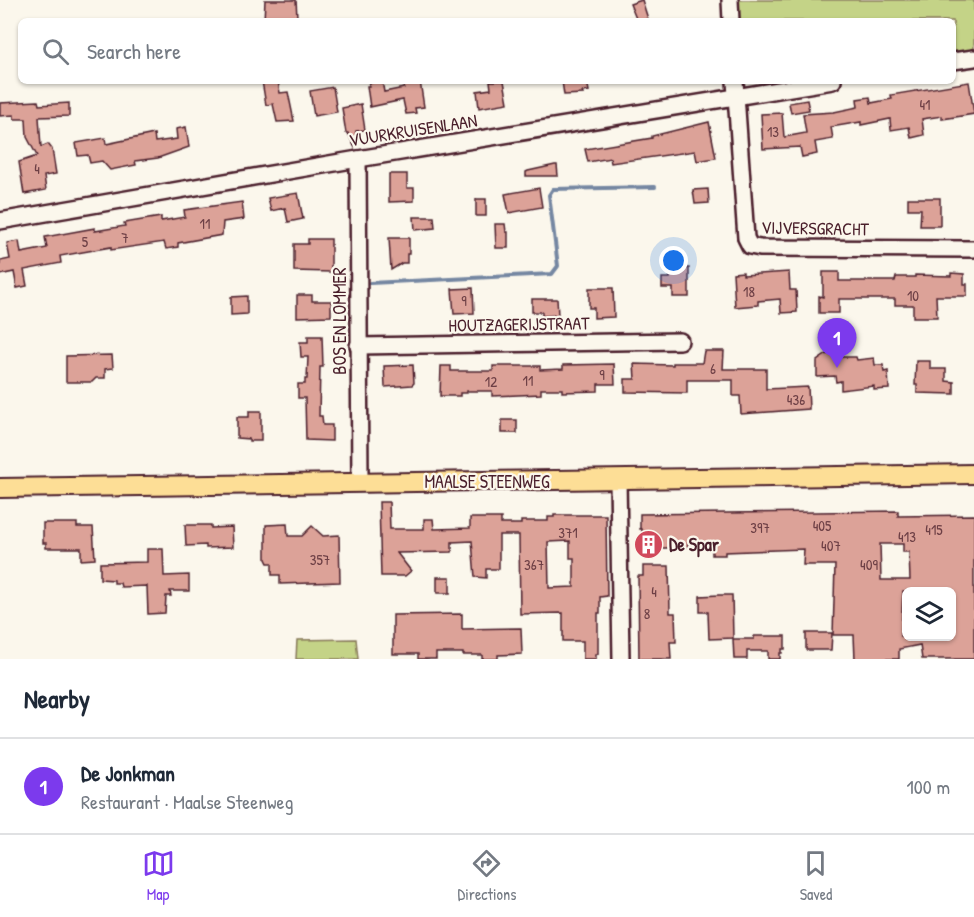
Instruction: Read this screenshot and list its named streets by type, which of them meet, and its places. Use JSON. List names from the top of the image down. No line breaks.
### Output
{"streets":{"main road":["MAALSE STEENWEG"],"street":["VUURKRUISENLAAN","VIJVERSGRACHT","BOS EN LOMMER","HOUTZAGERIJSTRAAT"]},"crossings":[["VUURKRUISENLAAN","VIJVERSGRACHT"],["VUURKRUISENLAAN","BOS EN LOMMER"],["BOS EN LOMMER","HOUTZAGERIJSTRAAT"],["BOS EN LOMMER","MAALSE STEENWEG"]],"places":{"building":["De Spar"]},"house_numbers":["41","13","4","11","7","5","18","10","9","6","9","11","12","436","405","397","415","371","413","407","357","367","409","4","8"],"page":{"search":"Search here","pins":"1","heading":"Nearby","list":[{"mark":"1","name":"De Jonkman","note":"Restaurant · Maalse Steenweg","value":"100 m"}],"nav":["Map","Directions","Saved"]}}
